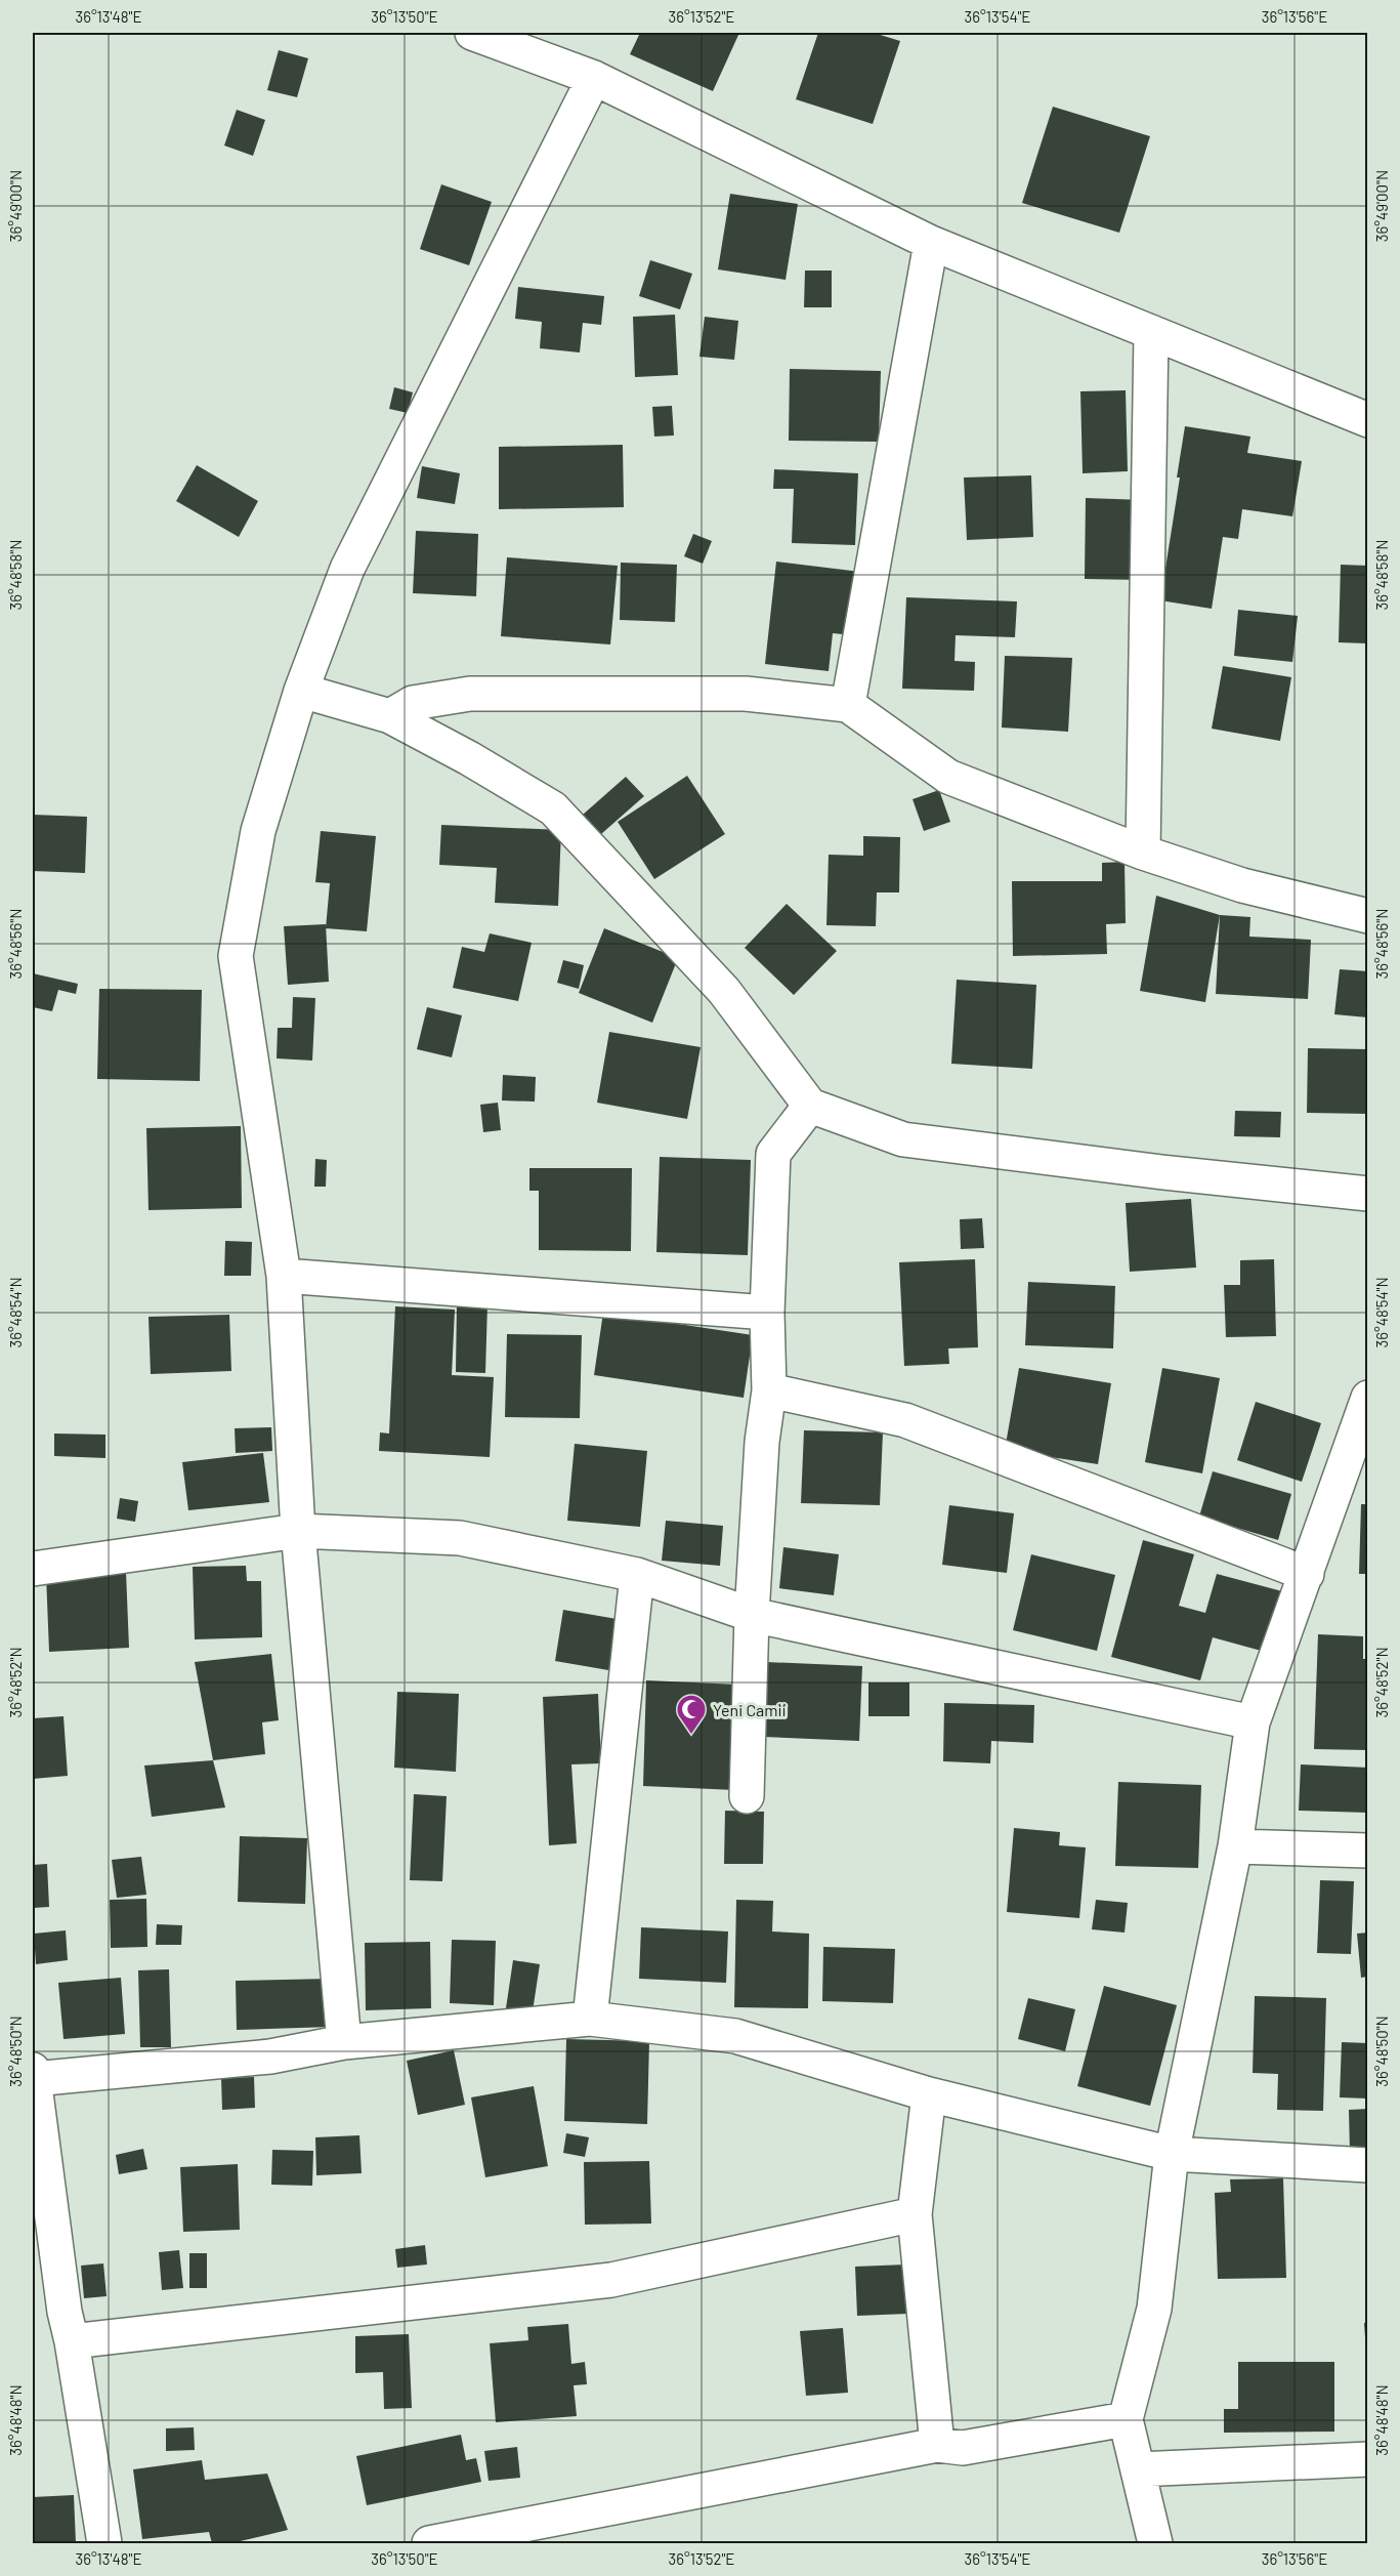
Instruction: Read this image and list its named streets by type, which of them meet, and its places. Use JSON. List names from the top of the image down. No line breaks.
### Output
{"places":{"mosque":["Yeni Camii"]},"coordinates":["36°13'48\"E","36°13'50\"E","36°13'52\"E","36°13'54\"E","36°13'56\"E","36°49'00\"N","36°48'58\"N","36°48'56\"N","36°48'54\"N","36°48'52\"N","36°48'50\"N","36°48'48\"N"]}
